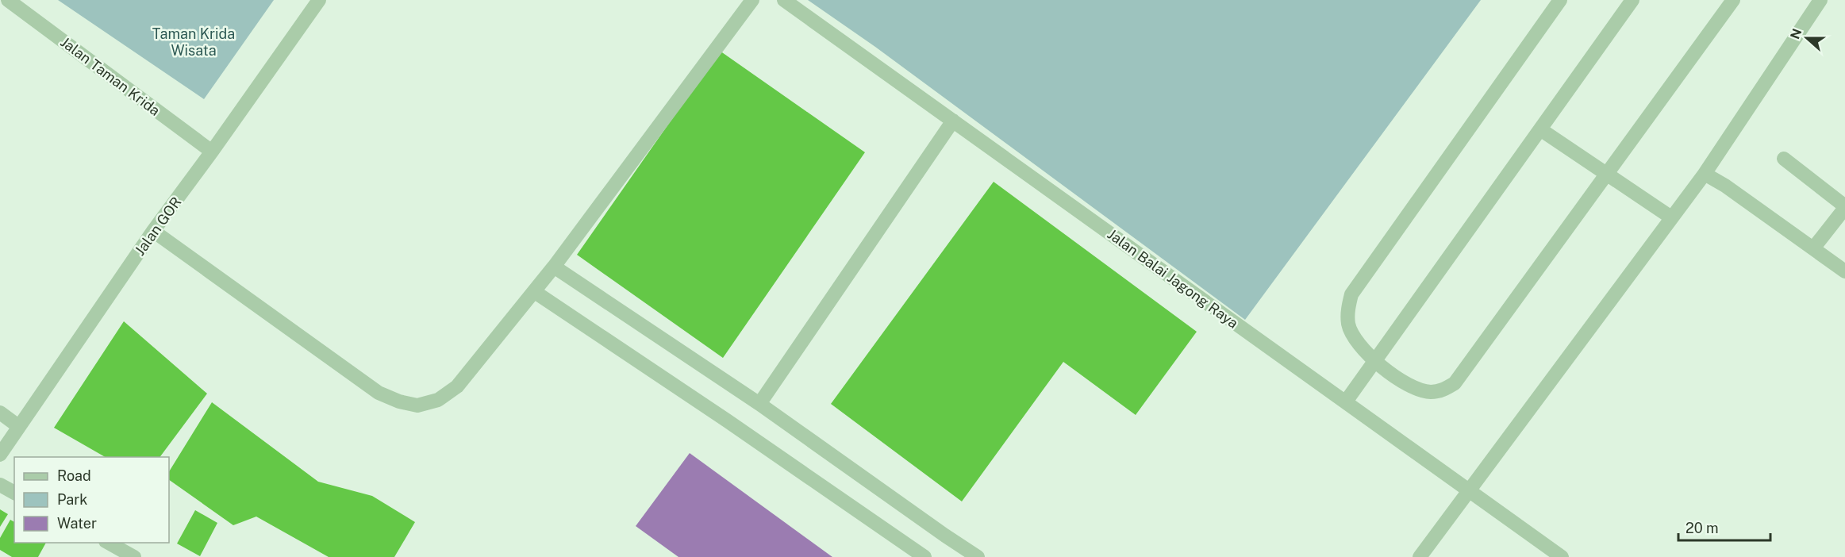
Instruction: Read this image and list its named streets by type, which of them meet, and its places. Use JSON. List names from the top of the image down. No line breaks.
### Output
{"streets":{"street":["Jalan Taman Krida","Jalan GOR","Jalan Balai Jagong Raya"]},"crossings":[["Jalan Taman Krida","Jalan GOR"]],"parks":["Taman Krida Wisata"],"legend":["Road","Park","Water"],"scale_bar":"20 m","north":"left"}
